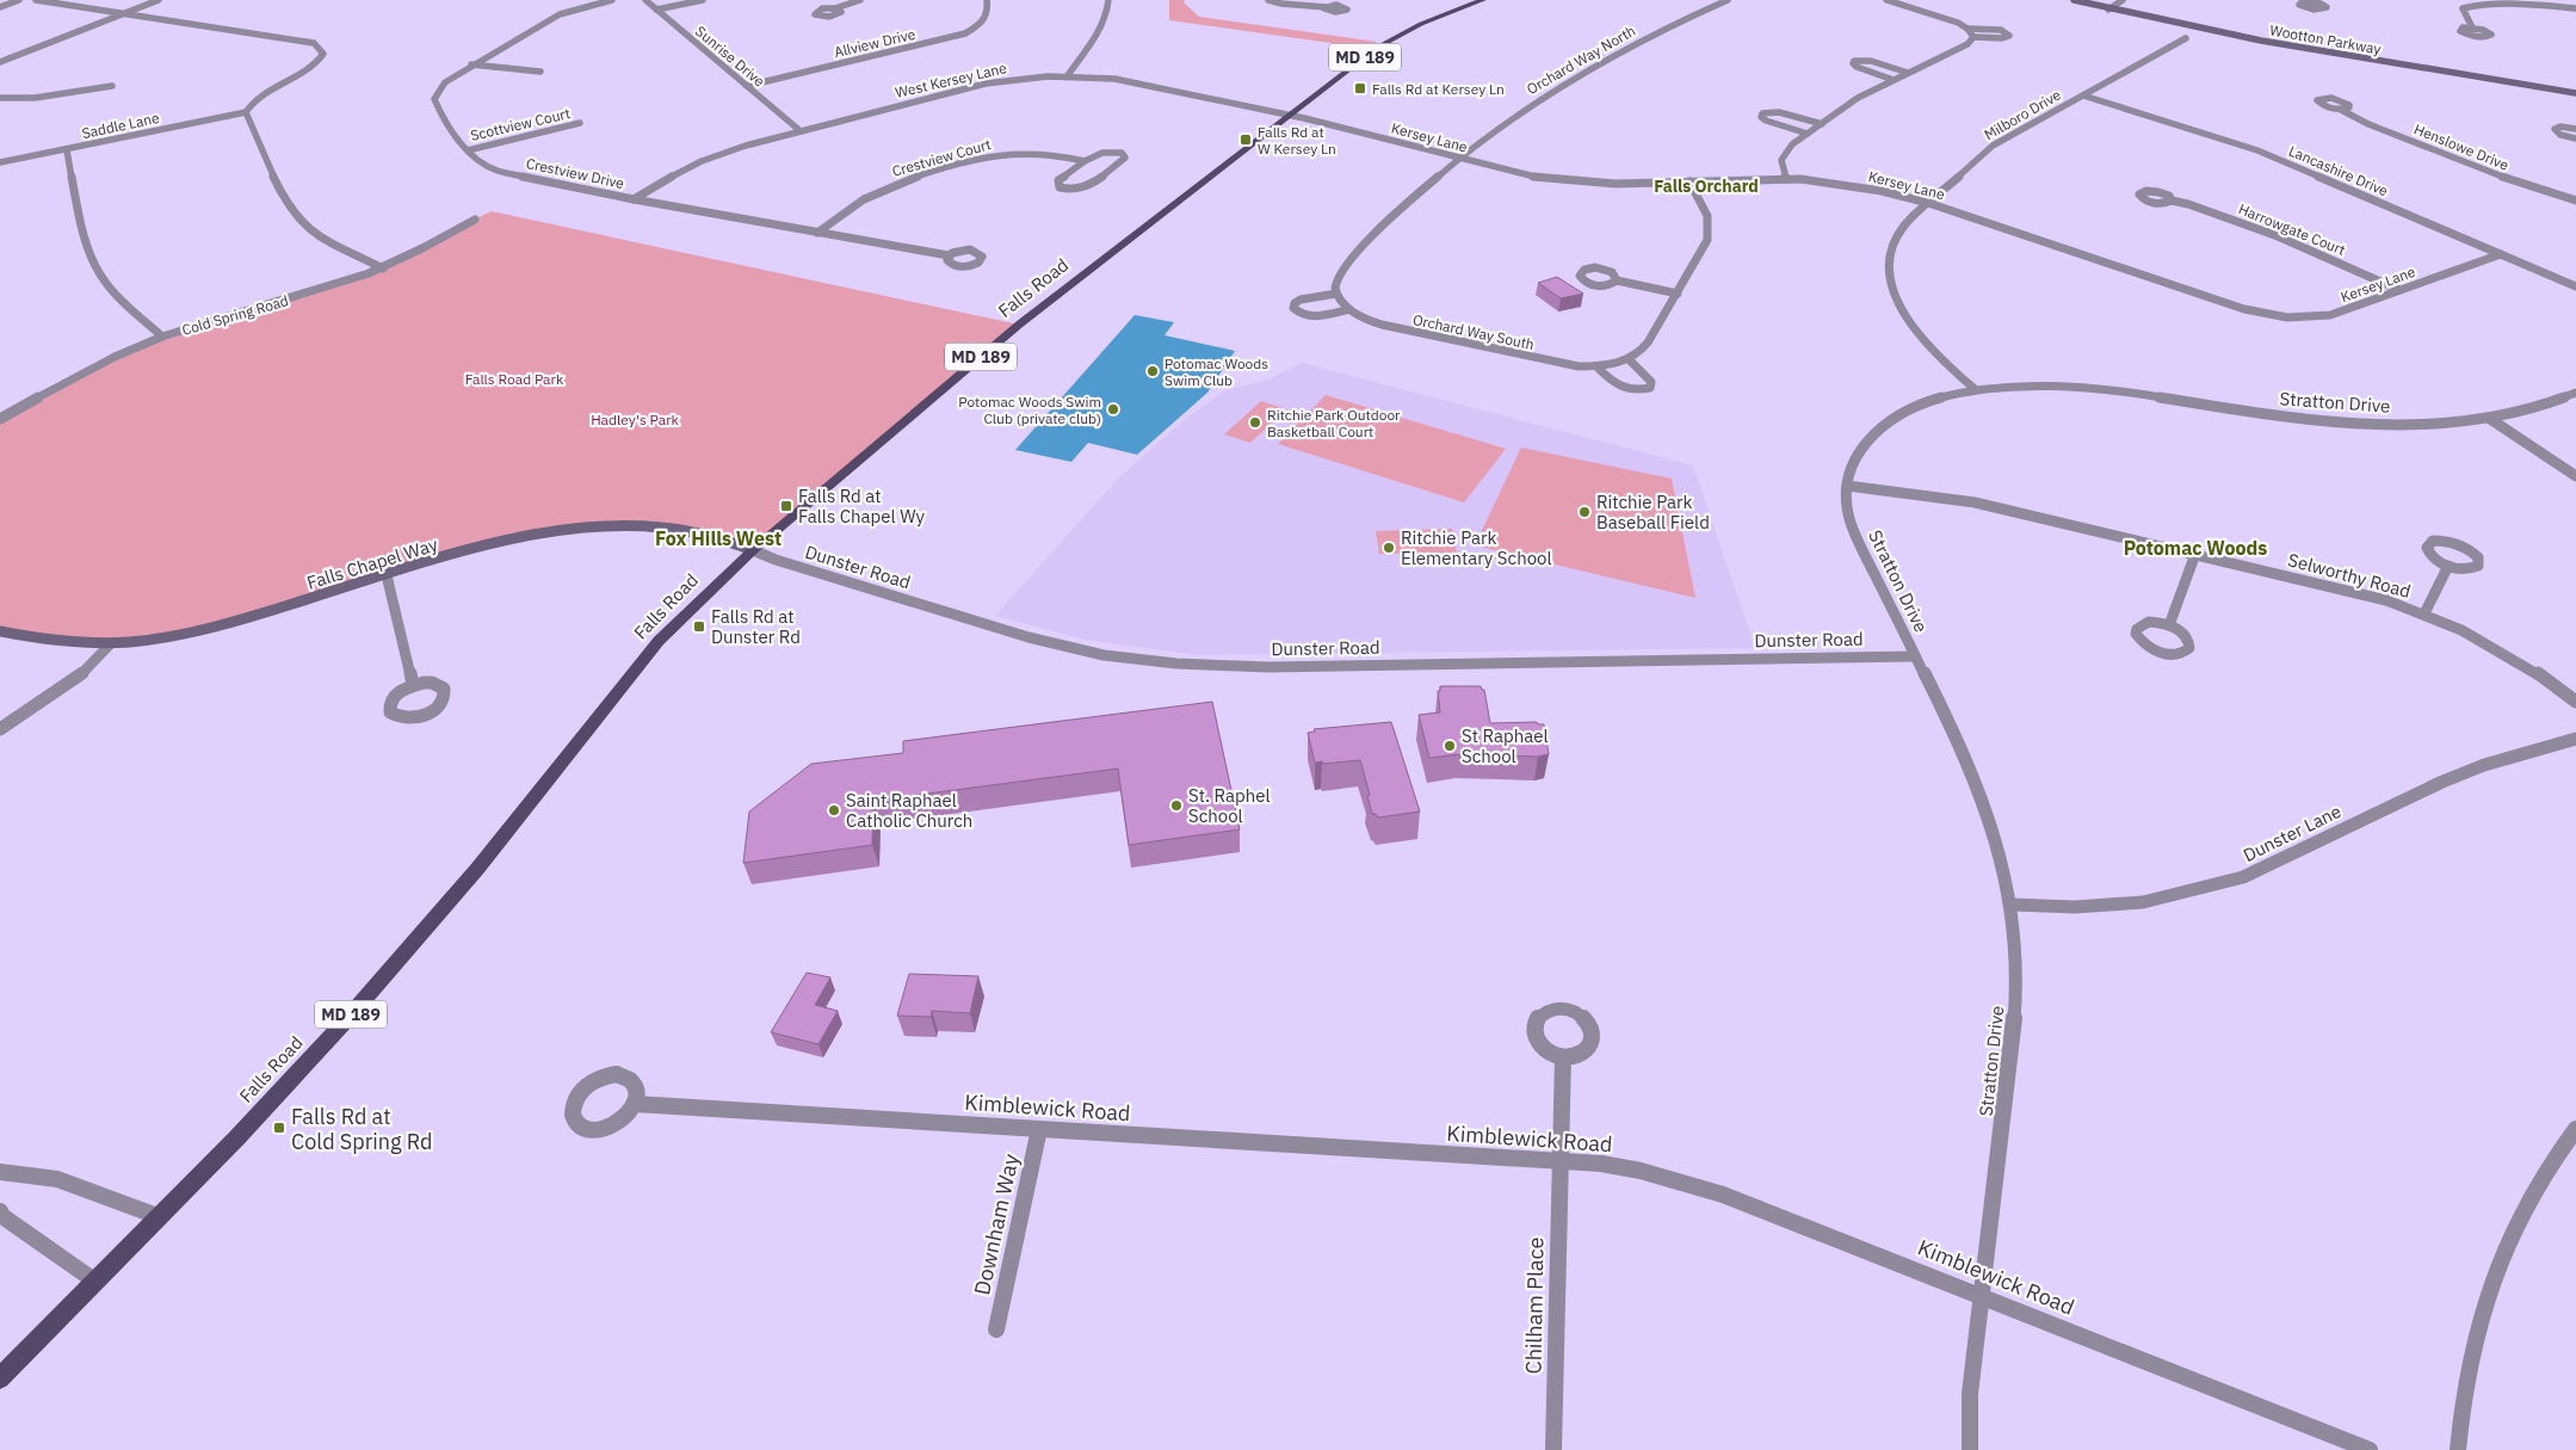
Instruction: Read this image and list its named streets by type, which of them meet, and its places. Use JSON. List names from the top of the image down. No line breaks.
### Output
{"streets":{"main road":["Wootton Parkway","MD 189","Falls Road","Falls Chapel Way"],"street":["Allview Drive","Sunrise Drive","Orchard Way North","West Kersey Lane","Milboro Drive","Scottview Court","Saddle Lane","Kersey Lane","Henslowe Drive","Crestview Court","Lancashire Drive","Crestview Drive","Harrowgate Court","Cold Spring Road","Orchard Way South","Stratton Drive","Dunster Road","Selworthy Road","Dunster Lane","Kimblewick Road","Downham Way","Chilham Place"]},"crossings":[["Allview Drive","Sunrise Drive"],["Sunrise Drive","West Kersey Lane"],["Orchard Way North","Kersey Lane"],["West Kersey Lane","Kersey Lane"],["West Kersey Lane","Crestview Drive"],["West Kersey Lane","Falls Road"],["Milboro Drive","Kersey Lane"],["Milboro Drive","Lancashire Drive"],["Milboro Drive","Stratton Drive"],["Scottview Court","Crestview Drive"],["Kersey Lane","Lancashire Drive"],["Kersey Lane","Harrowgate Court"],["Kersey Lane","Falls Road"],["Crestview Court","Crestview Drive"],["Falls Road","Falls Chapel Way"],["Falls Road","Dunster Road"],["Stratton Drive","Dunster Road"],["Stratton Drive","Selworthy Road"],["Stratton Drive","Dunster Lane"],["Stratton Drive","Kimblewick Road"],["Falls Chapel Way","Dunster Road"],["Kimblewick Road","Downham Way"],["Kimblewick Road","Chilham Place"]],"districts":["Falls Orchard","Fox Hills West","Potomac Woods"],"parks":["Falls Road Park","Hadley's Park"],"places":{"transit":["Falls Rd at Kersey Ln","Falls Rd at W Kersey Ln","Falls Rd at Falls Chapel Wy","Falls Rd at Dunster Rd","Falls Rd at Cold Spring Rd"],"other":["Potomac Woods Swim Club","Potomac Woods Swim Club (private club)","Ritchie Park Outdoor Basketball Court","Ritchie Park Baseball Field","Ritchie Park Elementary School","St Raphael School","St. Raphel School","Saint Raphael Catholic Church"]}}
